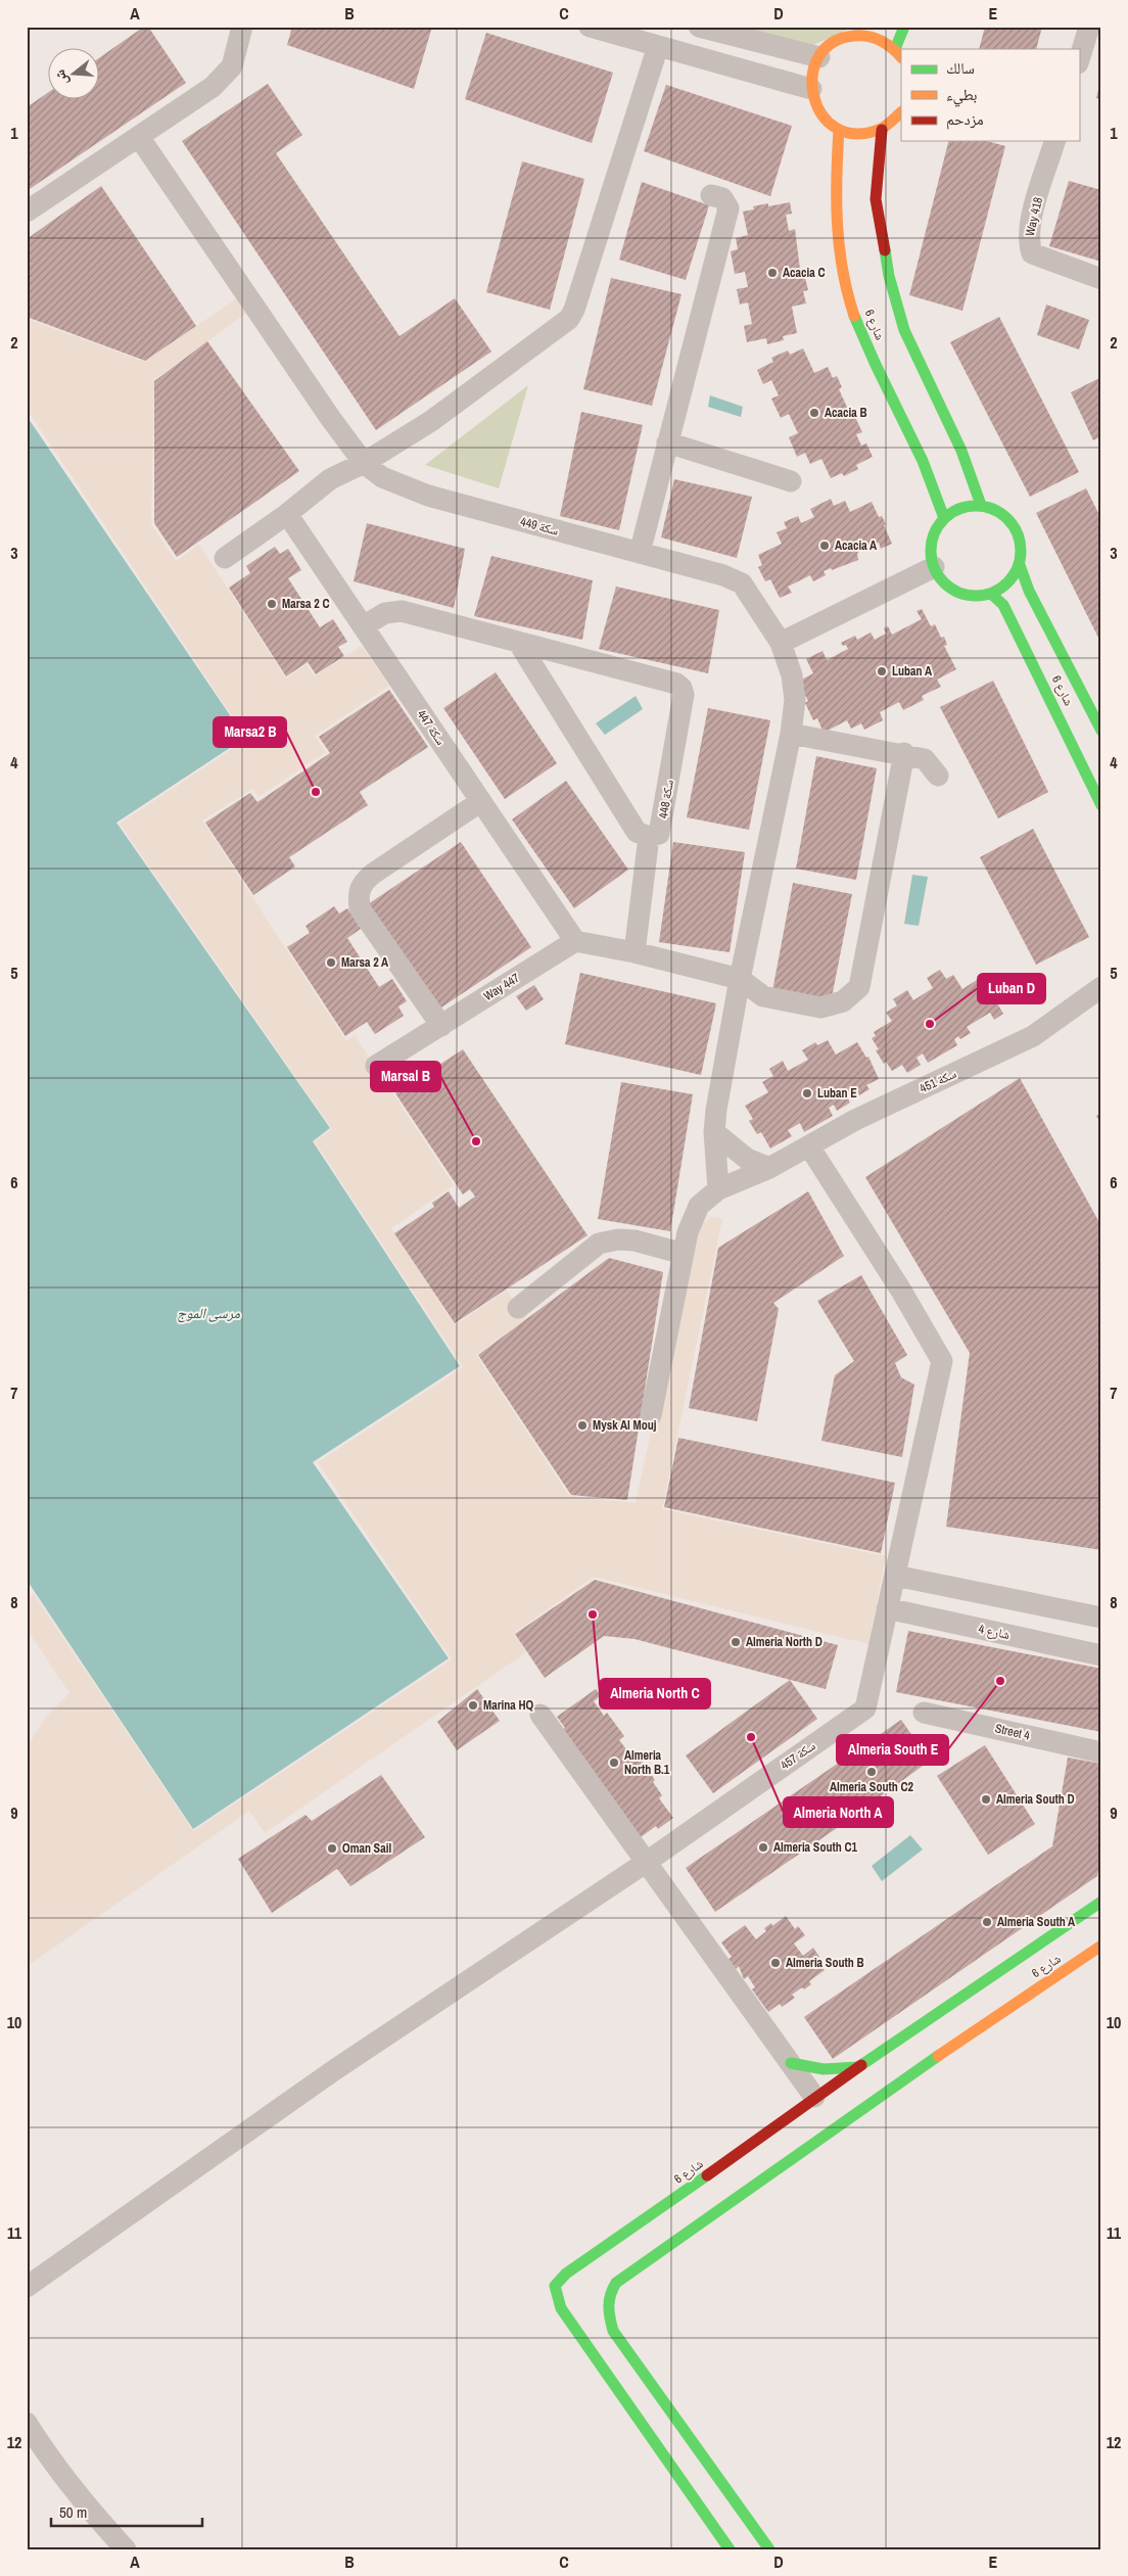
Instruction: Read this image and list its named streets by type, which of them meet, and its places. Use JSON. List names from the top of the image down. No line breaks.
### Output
{"streets":{"street":["Way 418","شارع 6","سكة 449","سكة 447","سكة 448","Way 447","سكة 451","شارع 4","Street 4","سكة 457"]},"crossings":[["سكة 449","سكة 451"],["سكة 447","سكة 448"],["سكة 447","Way 447"],["سكة 451","سكة 457"],["شارع 4","سكة 457"]],"water":["مرسى الموج"],"places":["Acacia C","Acacia B","Acacia A","Marsa 2 C","Luban A","Marsa2 B","Marsa 2 A","Luban D","Luban E","Marsal B","Mysk Al Mouj","Almeria North C","Almeria North D","Almeria South E","Marina HQ","Almeria North A","Almeria North B.1","Almeria South C2","Almeria South D","Almeria South C1","Oman Sail","Almeria South A","Almeria South B"],"legend":["سالك","بطيء","مزدحم"],"scale_bar":"50 m","north":"left","grid":{"columns":["A","B","C","D","E"],"rows":["1","2","3","4","5","6","7","8","9","10","11","12"]}}
